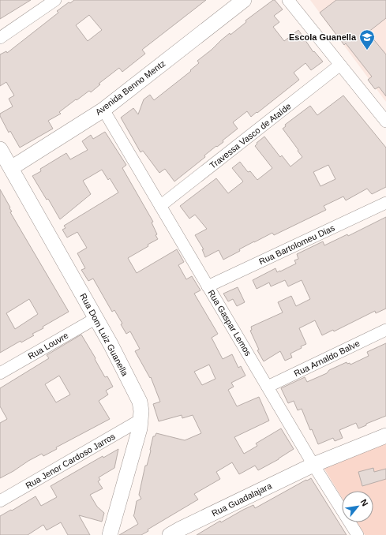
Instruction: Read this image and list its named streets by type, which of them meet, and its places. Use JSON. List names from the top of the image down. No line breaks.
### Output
{"streets":{"street":["Avenida Benno Mentz","Travessa Vasco de Ataíde","Rua Bartolomeu Dias","Rua Gaspar Lemos","Rua Dom Luiz Guanella","Rua Louvre","Rua Arnaldo Balve","Rua Jenor Cardoso Jarros","Rua Guadalajara"]},"crossings":[["Avenida Benno Mentz","Rua Gaspar Lemos"],["Avenida Benno Mentz","Rua Dom Luiz Guanella"],["Travessa Vasco de Ataíde","Rua Gaspar Lemos"],["Rua Bartolomeu Dias","Rua Gaspar Lemos"],["Rua Gaspar Lemos","Rua Arnaldo Balve"],["Rua Gaspar Lemos","Rua Guadalajara"],["Rua Dom Luiz Guanella","Rua Louvre"],["Rua Dom Luiz Guanella","Rua Jenor Cardoso Jarros"]],"places":{"school or university":["Escola Guanella"]},"north":"top right"}
